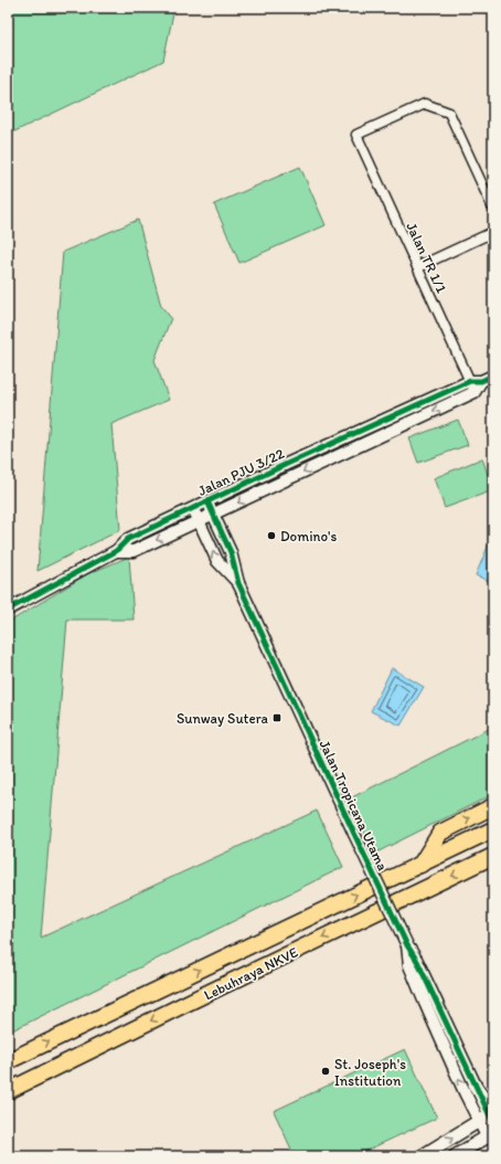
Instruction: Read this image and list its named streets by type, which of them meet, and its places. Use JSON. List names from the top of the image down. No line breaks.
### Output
{"streets":{"highway":["Lebuhraya NKVE"],"street":["Jalan TR 1/1","Jalan PJU 3/22","Jalan Tropicana Utama"]},"crossings":[["Jalan TR 1/1","Jalan PJU 3/22"],["Jalan PJU 3/22","Jalan Tropicana Utama"]],"places":{"other":["Domino's","St. Joseph's Institution"],"transit":["Sunway Sutera"]}}
